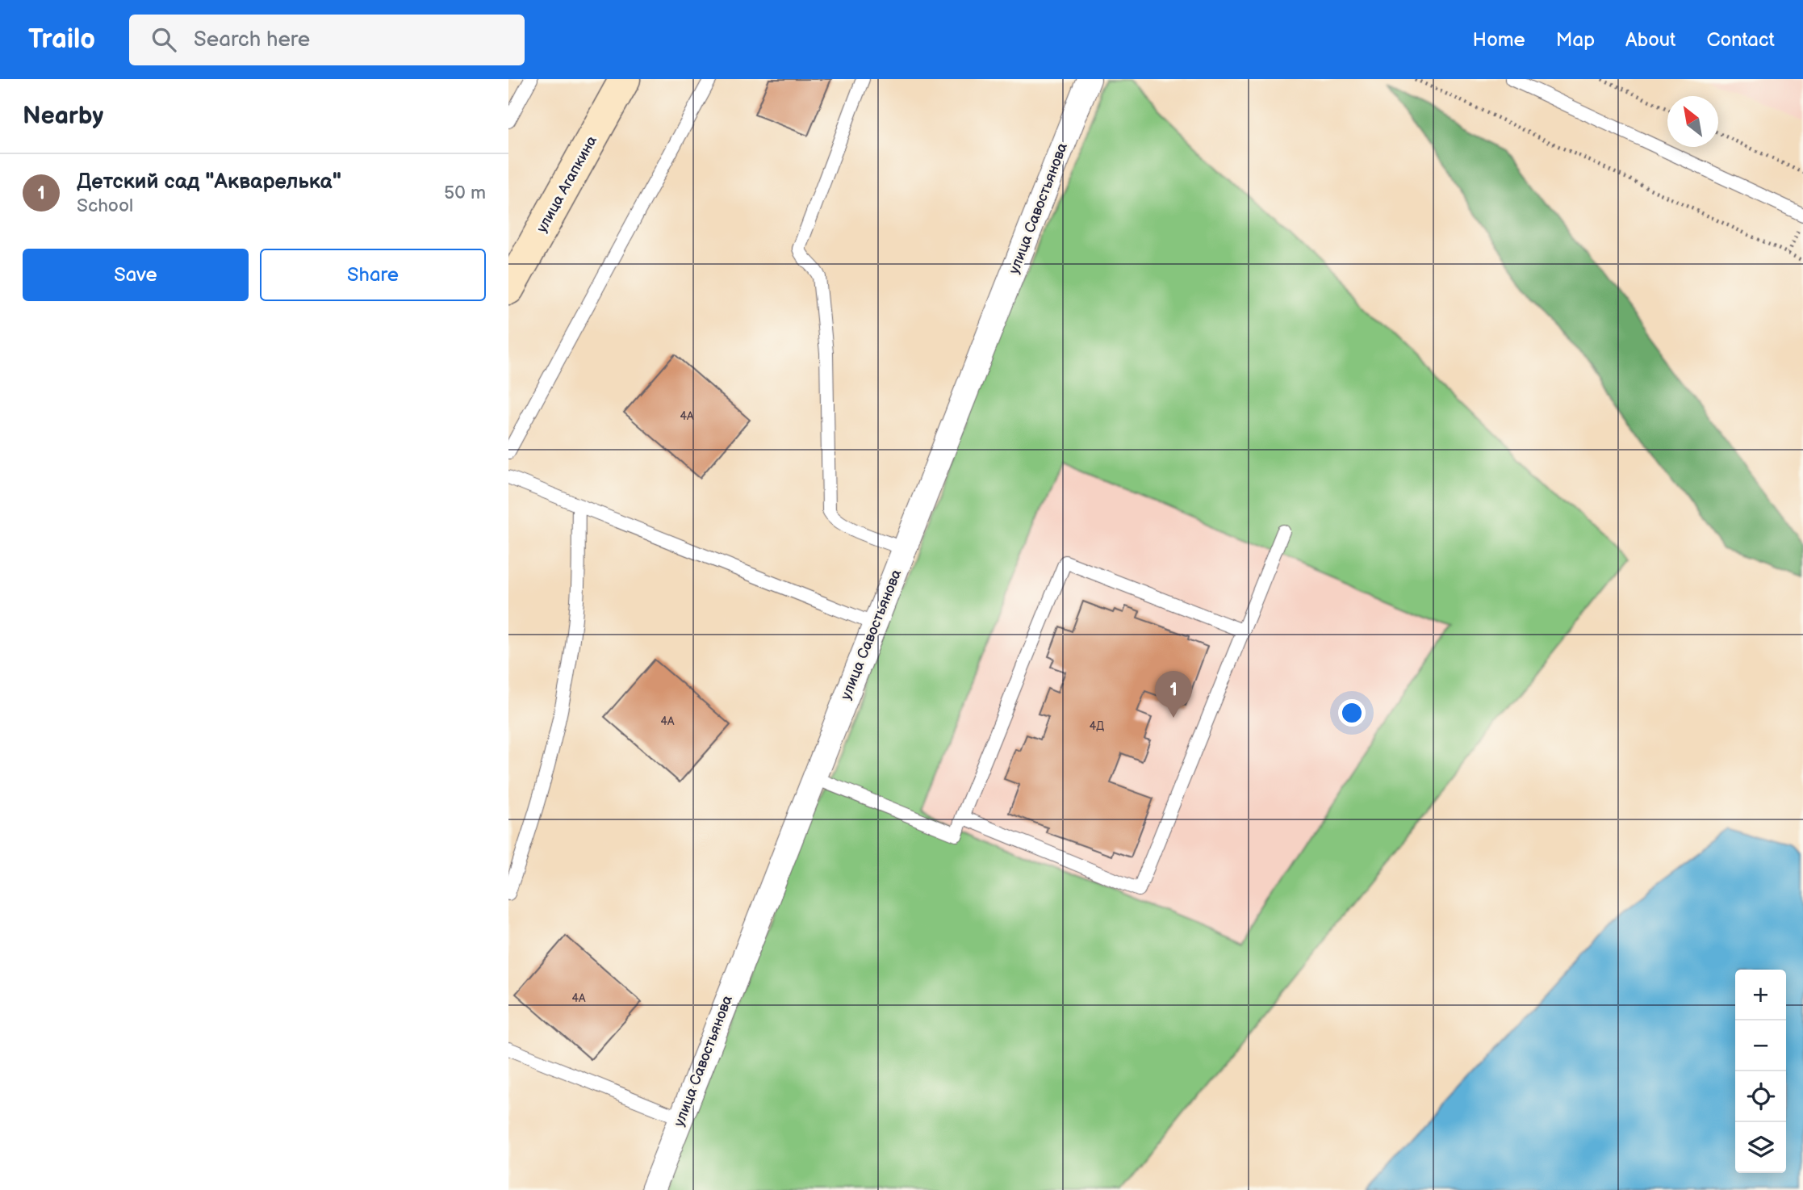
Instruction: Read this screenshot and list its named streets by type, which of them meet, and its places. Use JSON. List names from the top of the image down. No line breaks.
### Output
{"streets":{"main road":["улица Агапкина"],"street":["улица Савостьянова"]},"house_numbers":["4А","4А","4Д","4А"],"north":"top left","page":{"header":"Trailo","search":"Search here","nav":["Home","Map","About","Contact"],"heading":"Nearby","list":[{"mark":"1","name":"Детский сад \"Акварелька\"","note":"School","value":"50 m"}],"buttons":["Save","Share"],"pins":"1","map_buttons":["+","−"]}}
